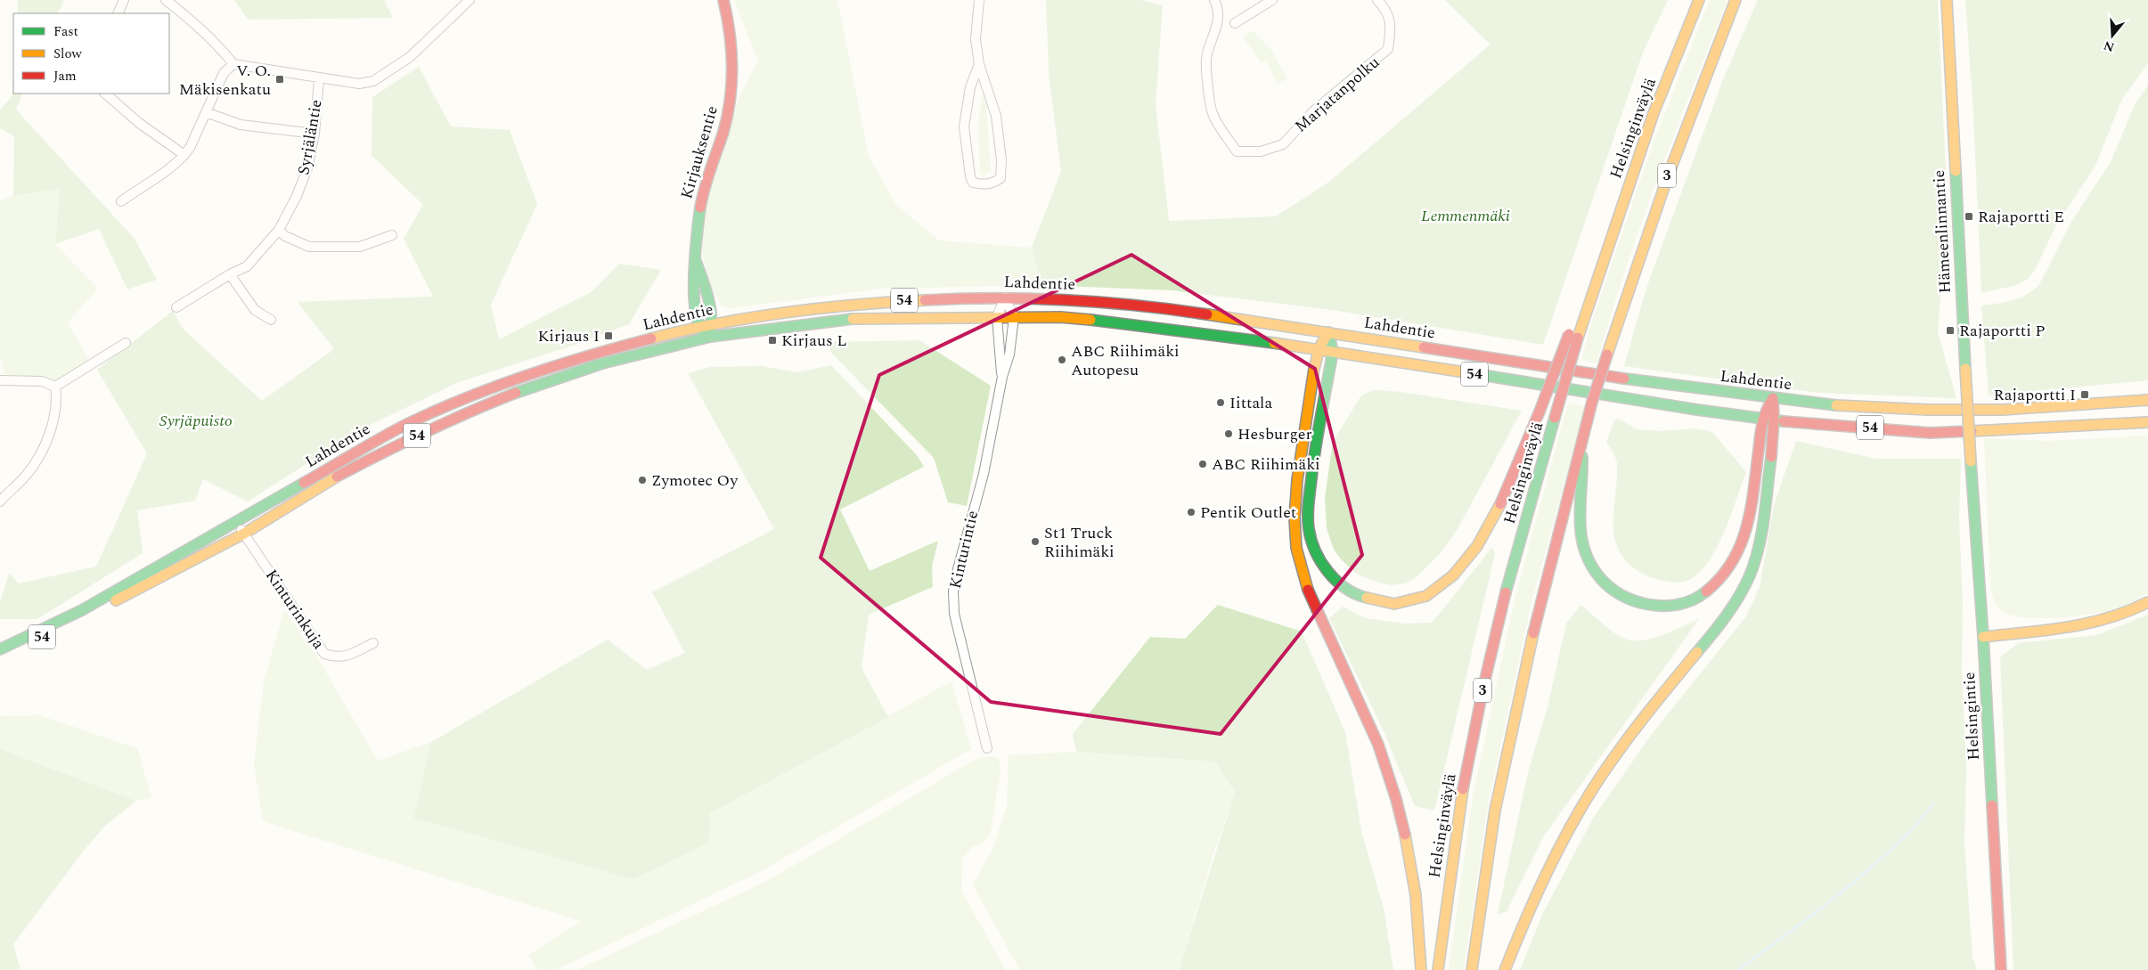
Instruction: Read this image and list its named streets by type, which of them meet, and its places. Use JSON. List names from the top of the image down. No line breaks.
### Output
{"streets":{"main road":["Helsinginväylä","Kirjauksentie","3","Hämeenlinnantie","Lahdentie","54","Helsingintie"],"street":["Marjatanpolku","Syrjäläntie","Kinturintie","Kinturinkuja"]},"crossings":[["Kirjauksentie","Lahdentie"],["Hämeenlinnantie","Helsingintie"],["Lahdentie","54"],["Lahdentie","Kinturintie"],["Lahdentie","Kinturinkuja"]],"parks":["Lemmenmäki","Syrjäpuisto"],"places":{"transit":["V. O. Mäkisenkatu","Rajaportti E","Rajaportti P","Kirjaus I","Kirjaus L","Rajaportti I"],"other":["ABC Riihimäki Autopesu","Iittala","Hesburger","ABC Riihimäki","Zymotec Oy","Pentik Outlet","St1 Truck Riihimäki"]},"legend":["Fast","Slow","Jam"],"north":"bottom"}
